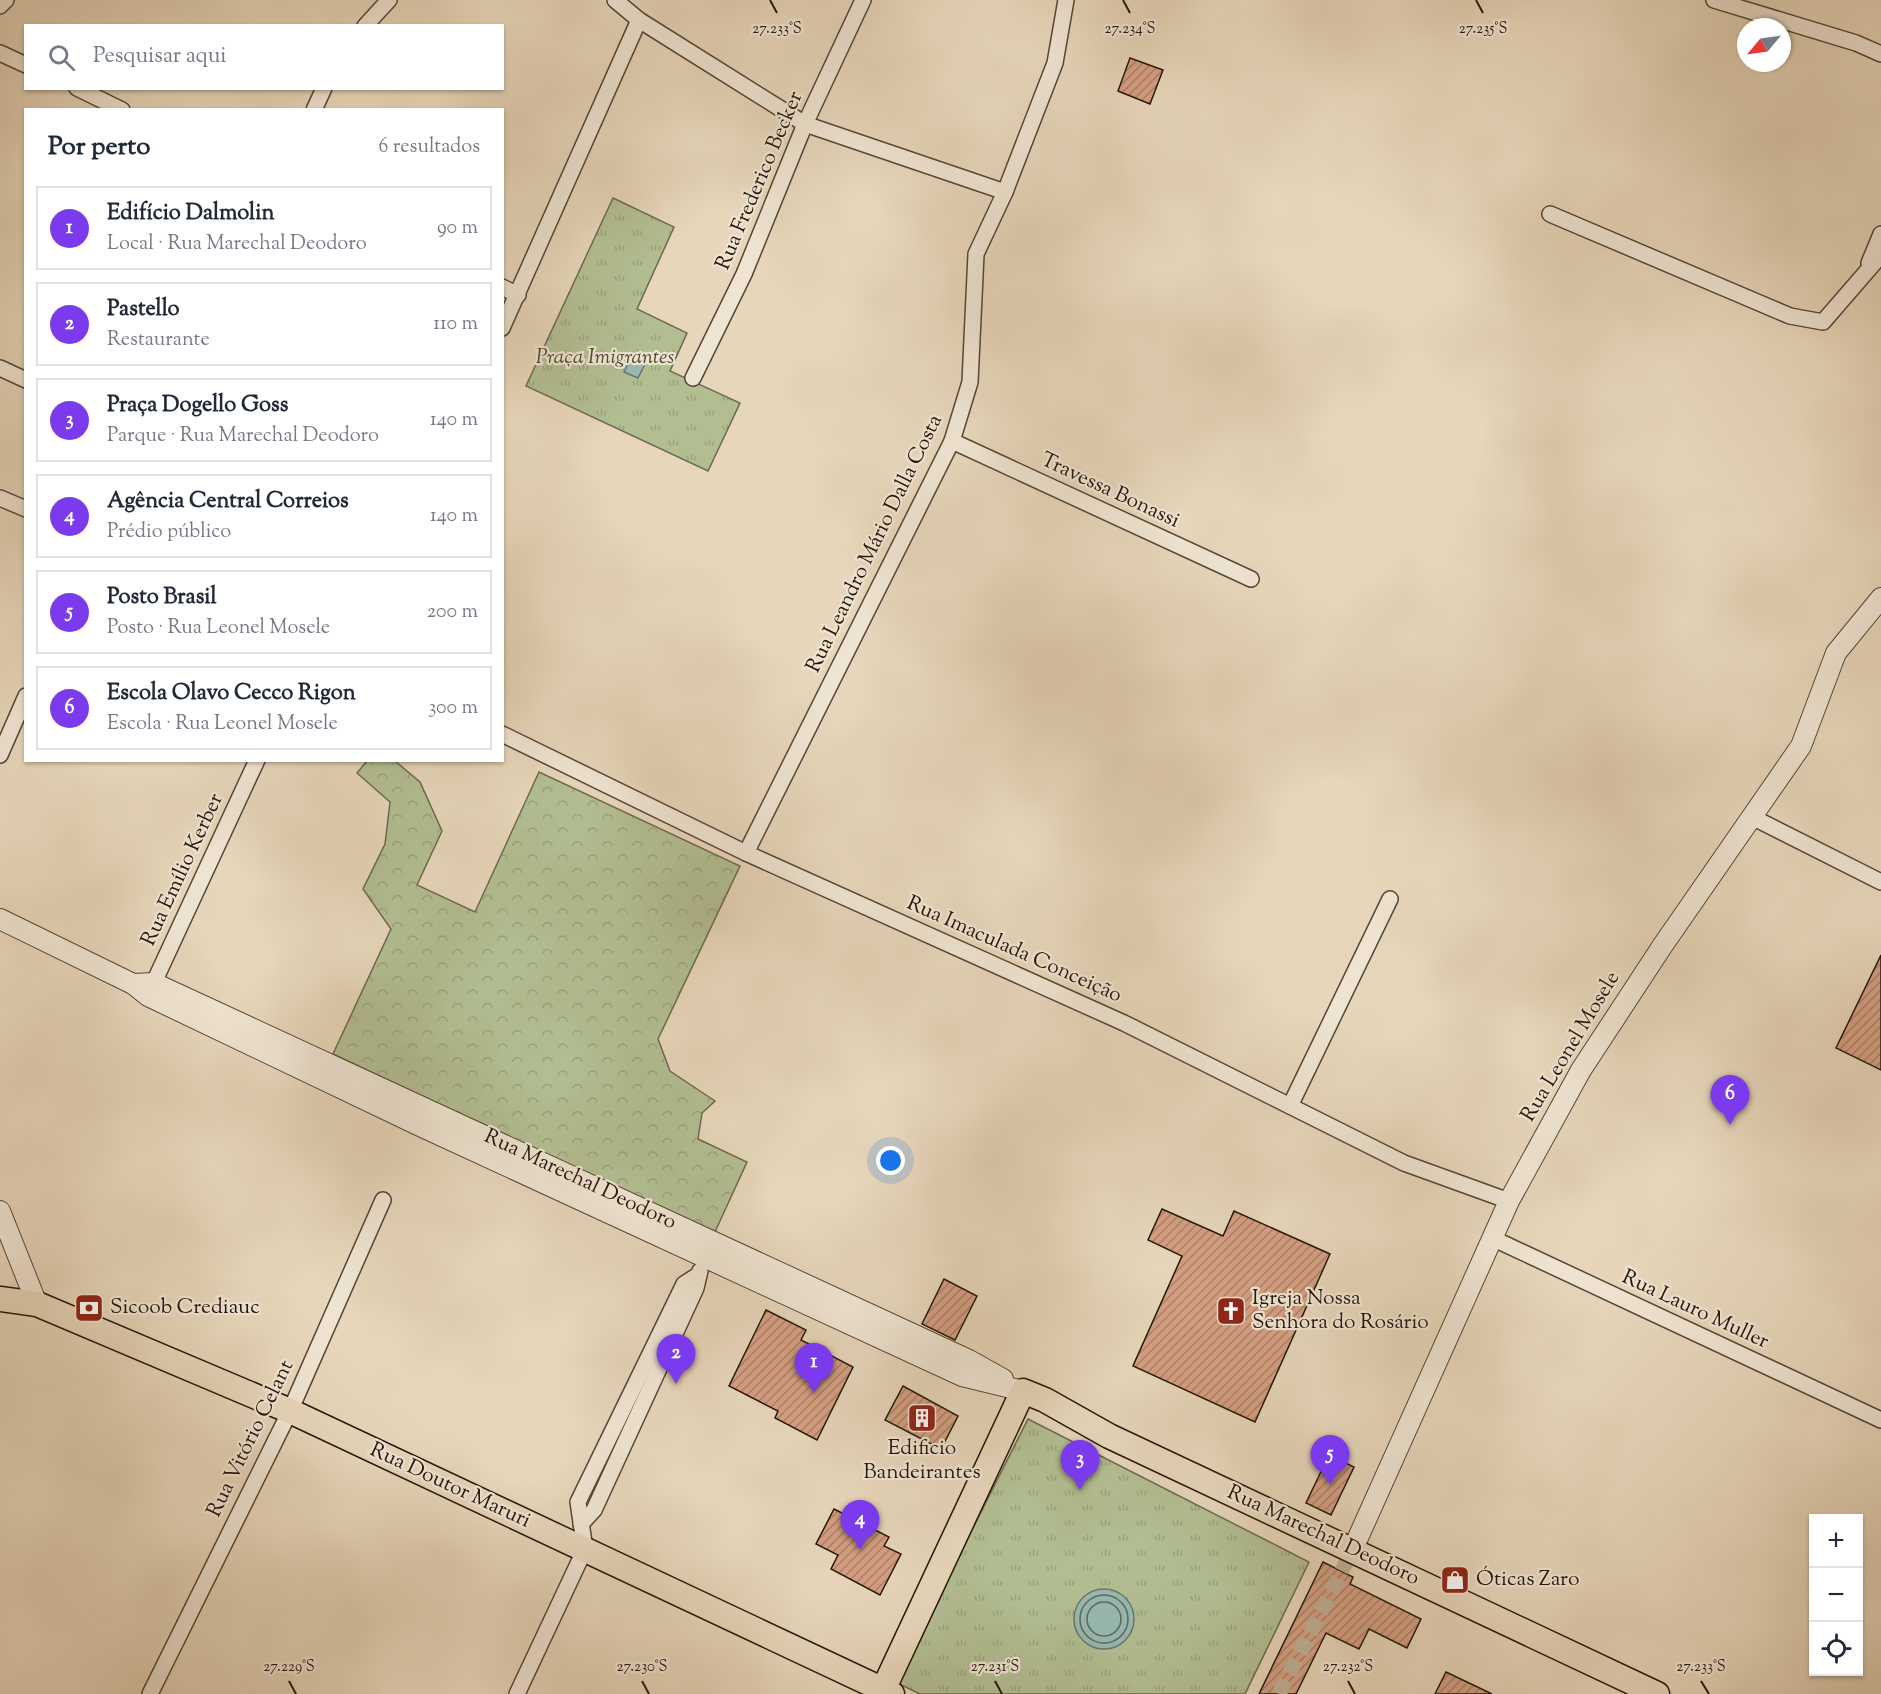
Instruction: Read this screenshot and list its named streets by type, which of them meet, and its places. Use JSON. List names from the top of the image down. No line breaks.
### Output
{"streets":{"main road":["Rua Marechal Deodoro","Rua Doutor Maruri"],"street":["Rua Frederico Becker","Travessa Bonassi","Rua Leandro Mário Dalla Costa","Rua Emílio Kerber","Rua Imaculada Conceição","Rua Leonel Mosele","Rua Lauro Muller","Rua Vitório Celant"]},"crossings":[["Travessa Bonassi","Rua Leandro Mário Dalla Costa"],["Rua Leandro Mário Dalla Costa","Rua Imaculada Conceição"],["Rua Emílio Kerber","Rua Marechal Deodoro"],["Rua Imaculada Conceição","Rua Leonel Mosele"],["Rua Leonel Mosele","Rua Marechal Deodoro"],["Rua Leonel Mosele","Rua Lauro Muller"],["Rua Vitório Celant","Rua Doutor Maruri"]],"parks":["Praça Imigrantes"],"places":{"bank":["Sicoob Crediauc"],"church":["Igreja Nossa Senhora do Rosário"],"building":["Edificio Bandeirantes"],"shop":["Óticas Zaro"]},"north":"bottom left","page":{"search":"Pesquisar aqui","heading":["Por perto","6 resultados"],"list":[{"mark":"1","name":"Edifício Dalmolin","note":"Local · Rua Marechal Deodoro","value":"90 m"},{"mark":"2","name":"Pastello","note":"Restaurante","value":"110 m"},{"mark":"3","name":"Praça Dogello Goss","note":"Parque · Rua Marechal Deodoro","value":"140 m"},{"mark":"4","name":"Agência Central Correios","note":"Prédio público","value":"140 m"},{"mark":"5","name":"Posto Brasil","note":"Posto · Rua Leonel Mosele","value":"200 m"},{"mark":"6","name":"Escola Olavo Cecco Rigon","note":"Escola · Rua Leonel Mosele","value":"300 m"}],"pins":["6","2","1","5","3","4"],"map_buttons":["+","−"]},"coordinates":["27.233°S","27.234°S","27.235°S","27.229°S","27.230°S","27.231°S","27.232°S"]}
